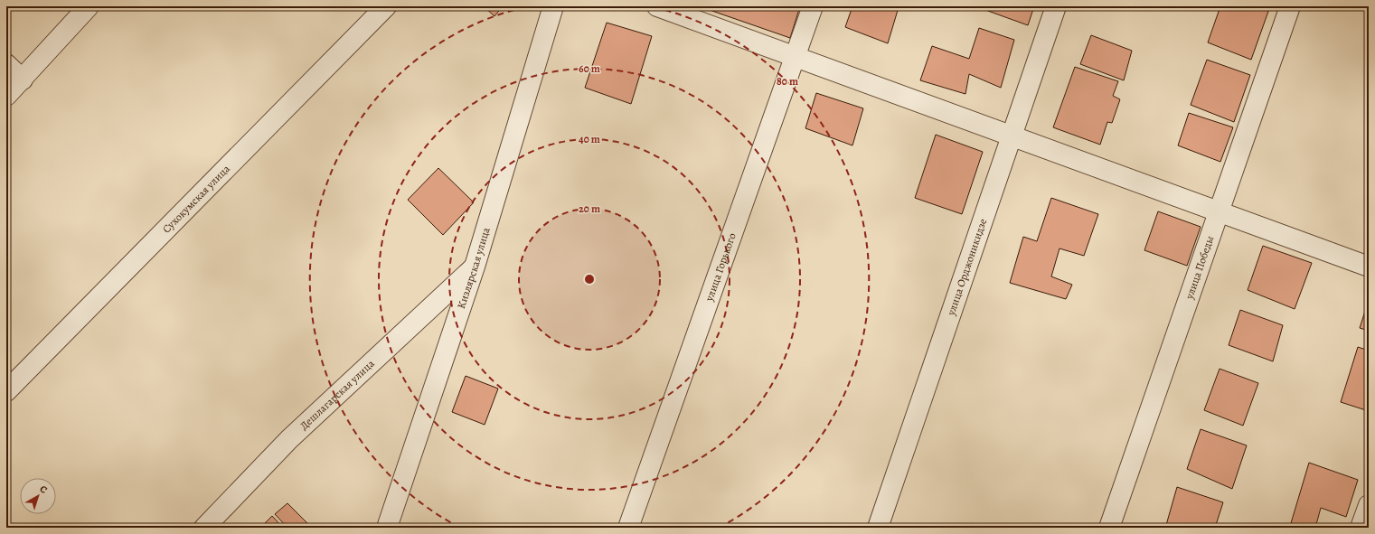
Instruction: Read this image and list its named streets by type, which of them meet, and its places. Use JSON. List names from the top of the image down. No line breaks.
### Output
{"streets":{"street":["Сухокумская улица","улица Горького","улица Орджоникидзе","улица Победы","Кизлярская улица","Дешлагарская улица"]},"crossings":[["Кизлярская улица","Дешлагарская улица"]],"north":"top right","rings":["60 m","80 m","40 m","20 m"]}
